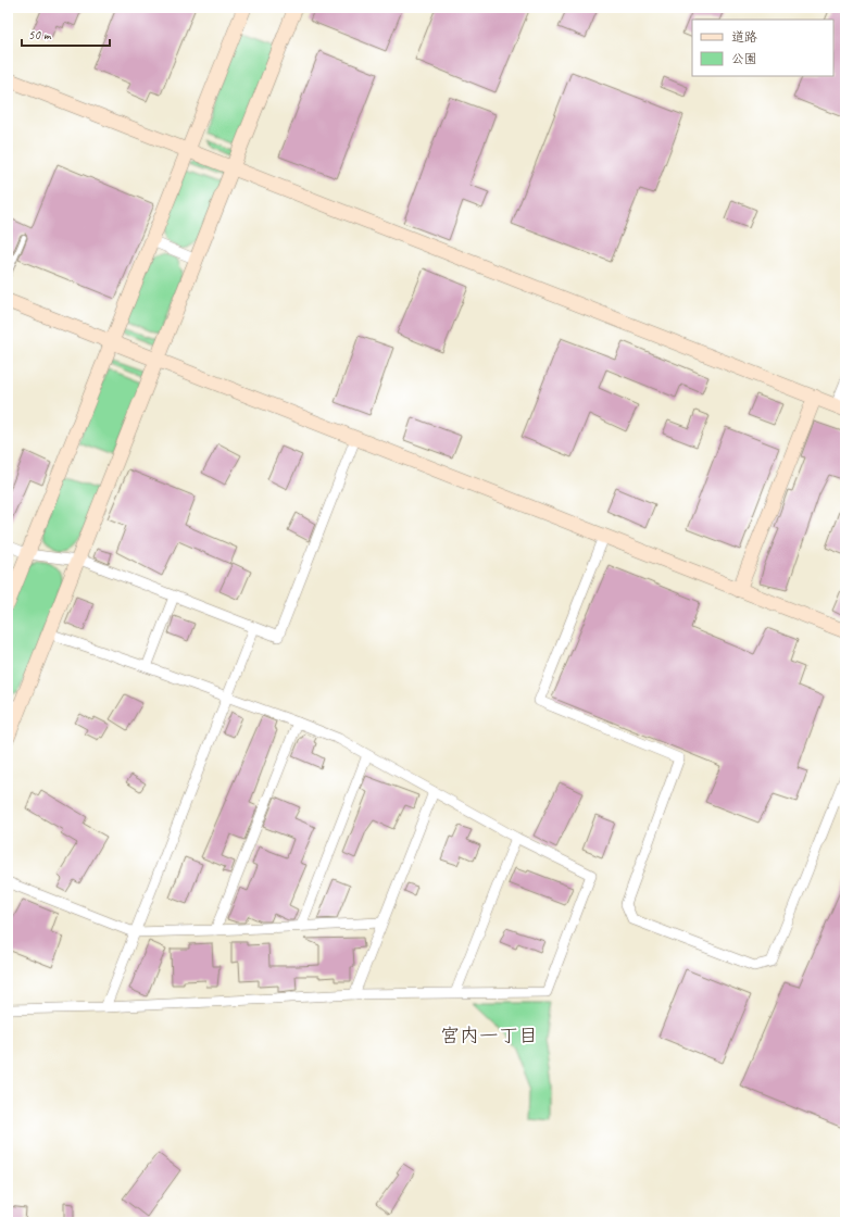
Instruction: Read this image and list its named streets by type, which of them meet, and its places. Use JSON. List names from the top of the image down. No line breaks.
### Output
{"districts":["宮内一丁目"],"legend":["道路","公園"],"scale_bar":"50 m"}
